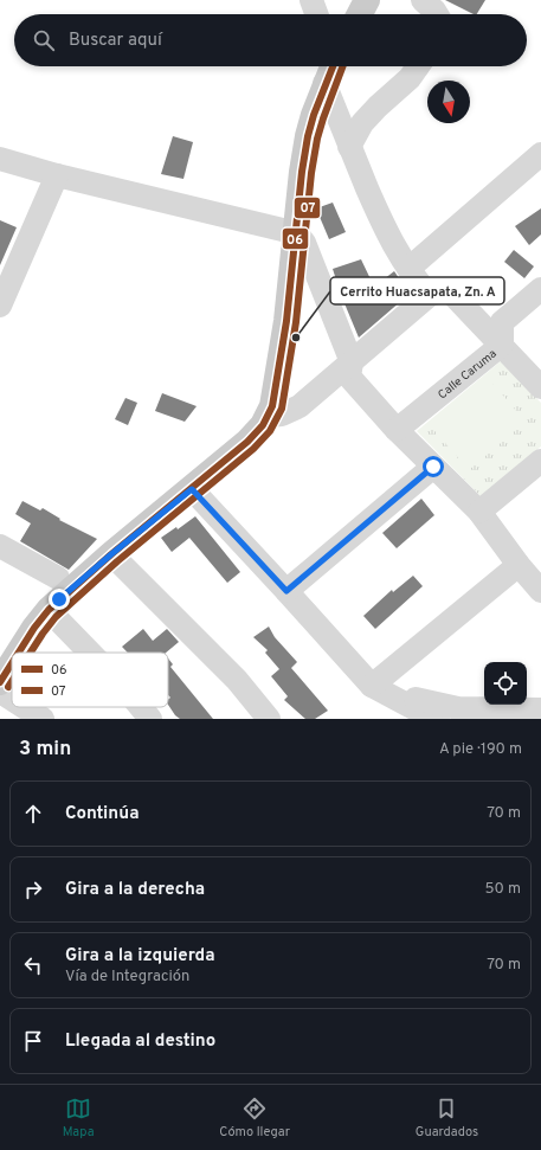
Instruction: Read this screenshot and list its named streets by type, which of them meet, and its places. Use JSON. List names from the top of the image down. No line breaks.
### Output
{"streets":{"street":["Calle Caruma"]},"places":["Cerrito Huacsapata, Zn. A"],"lines":["transit line 06","transit line 07"],"legend":["06","07"],"north":"bottom","page":{"search":"Buscar aquí","heading":["3 min","A pie · 190 m"],"list":[["Continúa","70 m"],["Gira a la derecha","50 m"],["Gira a la izquierda","Vía de Integración","70 m"],"Llegada al destino"],"nav":["Mapa","Cómo llegar","Guardados"]}}
